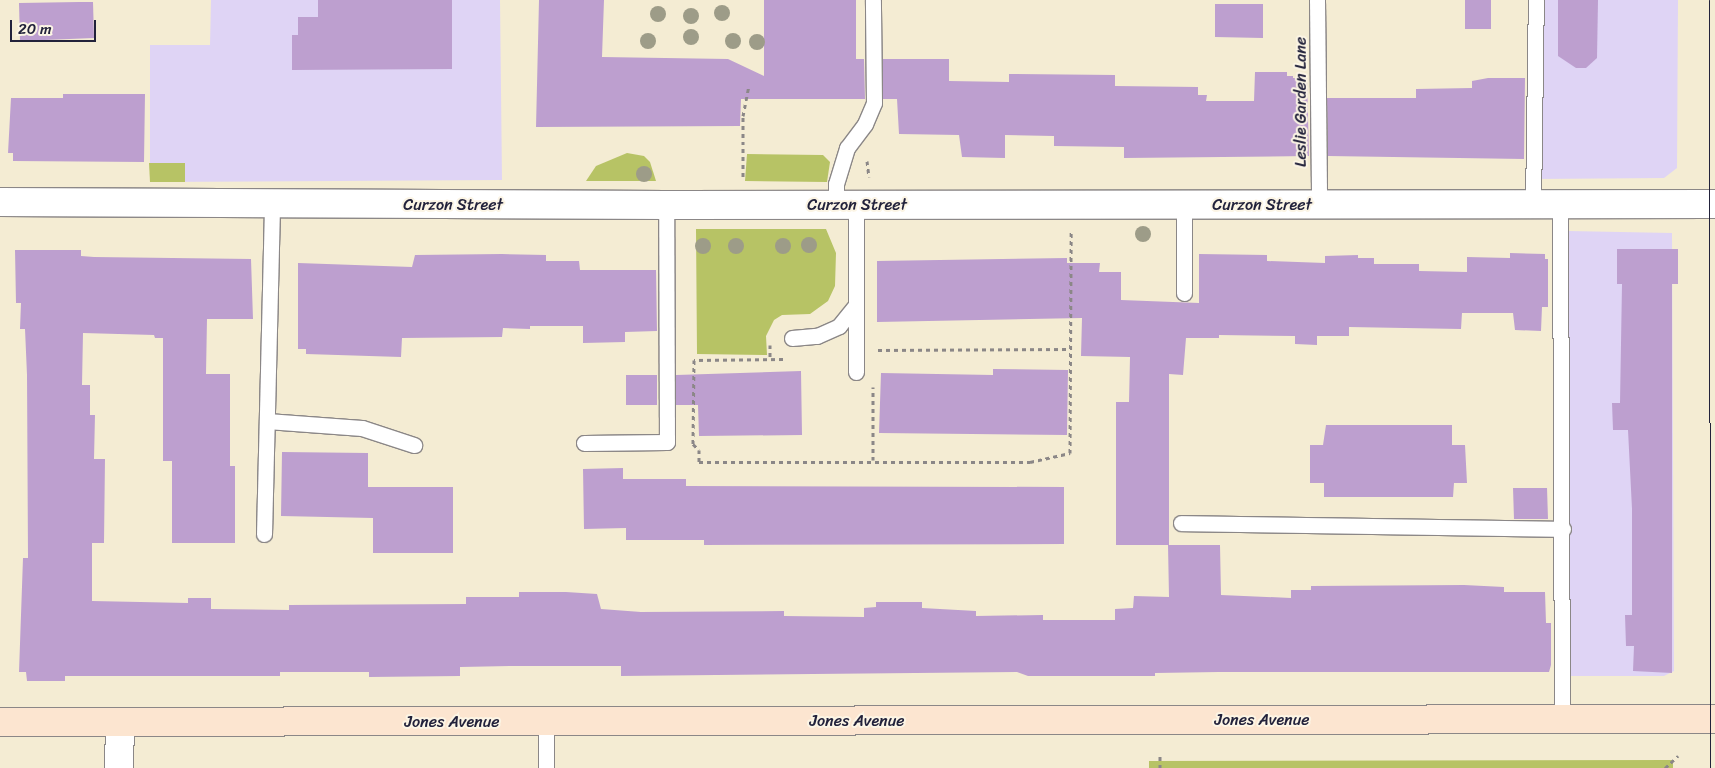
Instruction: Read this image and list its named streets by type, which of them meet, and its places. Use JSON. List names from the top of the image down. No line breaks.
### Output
{"streets":{"street":["Curzon Street","Jones Avenue"],"lane":["Leslie Garden Lane"]},"crossings":[["Leslie Garden Lane","Curzon Street"]],"scale_bar":"20 m"}
